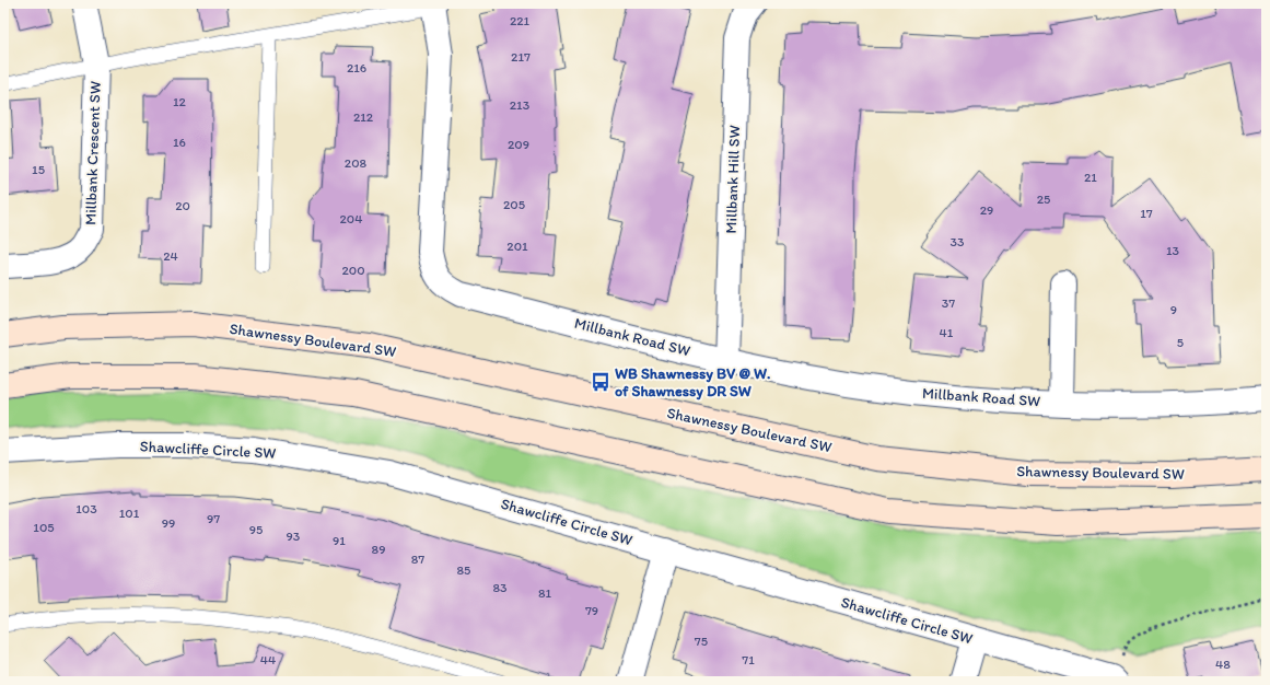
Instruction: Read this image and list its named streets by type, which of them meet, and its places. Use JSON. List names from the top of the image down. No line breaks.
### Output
{"streets":{"main road":["Shawnessy Boulevard SW"],"street":["Millbank Crescent SW","Millbank Hill SW","Millbank Road SW","Shawcliffe Circle SW"]},"crossings":[["Millbank Hill SW","Millbank Road SW"]],"places":{"bus stop":["WB Shawnessy BV @ W. of Shawnessy DR SW"]},"house_numbers":["221","217","216","12","213","212","16","209","208","15","21","25","205","20","29","17","204","33","201","13","24","200","37","9","41","5","103","101","97","99","105","95","93","91","89","87","85","83","81","79","75","44","71","48"]}
